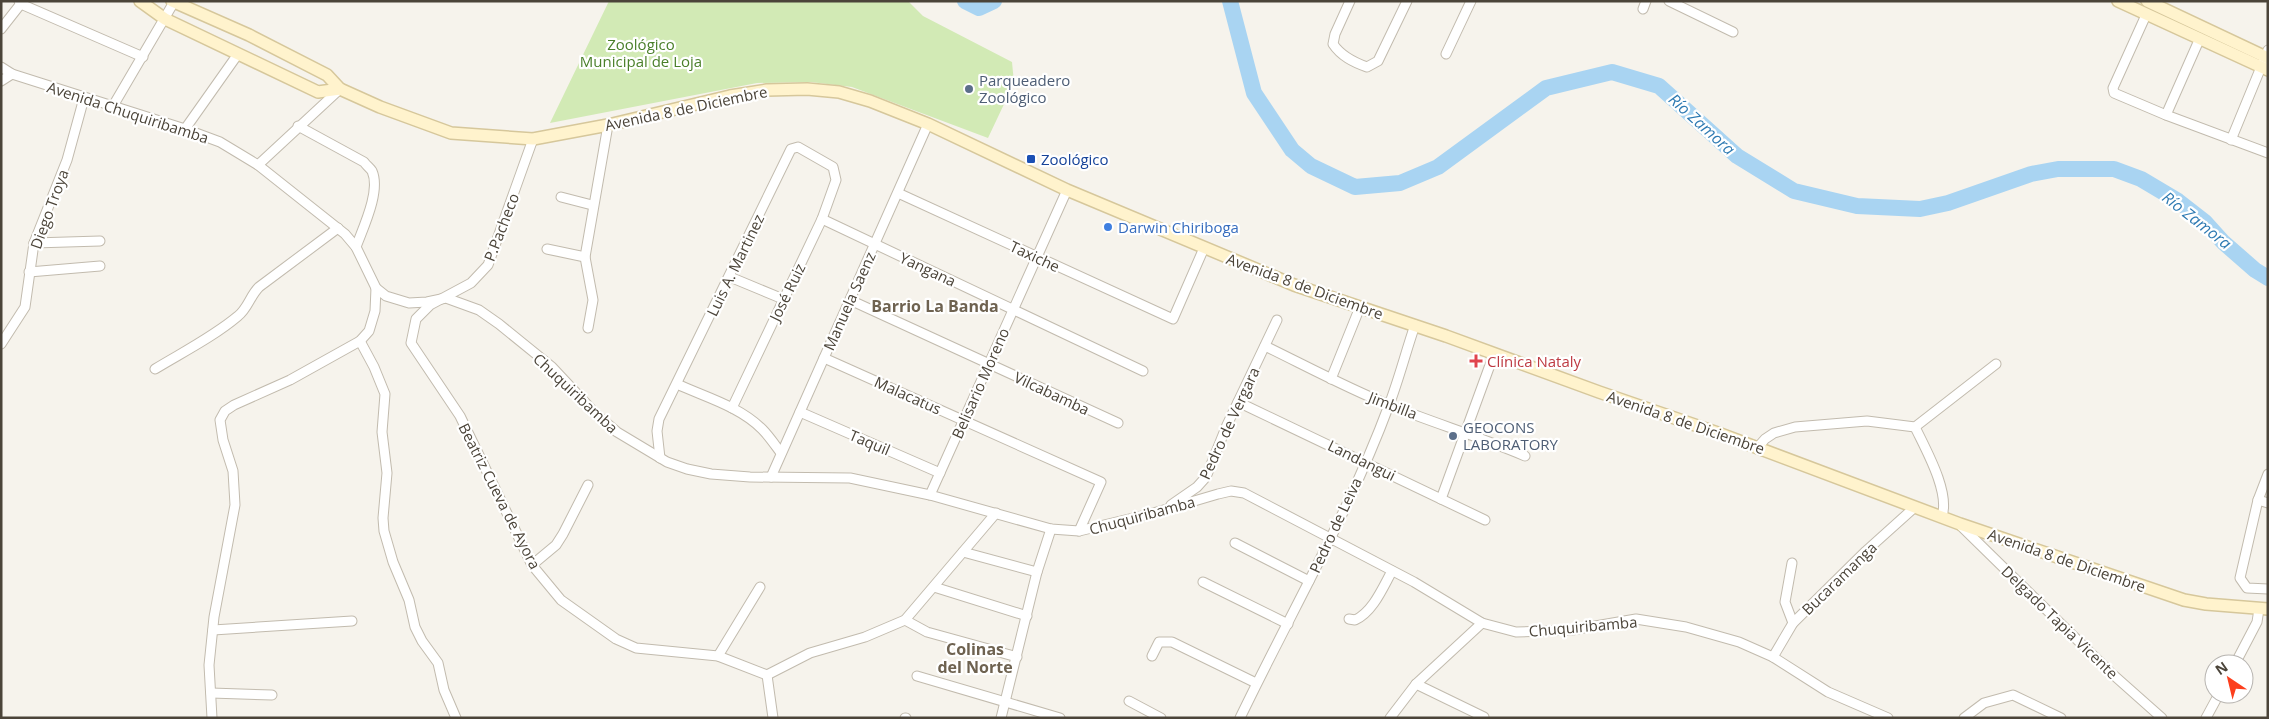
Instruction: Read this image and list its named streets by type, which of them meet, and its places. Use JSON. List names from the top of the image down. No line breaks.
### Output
{"streets":{"main road":["Avenida 8 de Diciembre"],"street":["Avenida Chuquiribamba","Diego Troya","P.Pacheco","Taxiche","Luis A. Martinez","Yangana","José Ruiz","Manuela Saenz","Belisario Moreno","Chuquiribamba","Vilcabamba","Malacatus","Jimbilla","Pedro de Vergara","Taquil","Landangui","Beatriz Cueva de Ayora","Pedro de Leiva","Bucaramanga","Delgado Tapia Vicente"]},"crossings":[["Avenida 8 de Diciembre","P.Pacheco"],["Avenida 8 de Diciembre","Taxiche"],["Avenida 8 de Diciembre","Manuela Saenz"],["Avenida 8 de Diciembre","Belisario Moreno"],["Avenida 8 de Diciembre","Pedro de Leiva"],["Avenida 8 de Diciembre","Bucaramanga"],["Avenida 8 de Diciembre","Delgado Tapia Vicente"],["Avenida Chuquiribamba","Diego Troya"],["Avenida Chuquiribamba","Chuquiribamba"],["P.Pacheco","Chuquiribamba"],["P.Pacheco","Beatriz Cueva de Ayora"],["Taxiche","Manuela Saenz"],["Taxiche","Belisario Moreno"],["Luis A. Martinez","José Ruiz"],["Luis A. Martinez","Chuquiribamba"],["Yangana","José Ruiz"],["Yangana","Manuela Saenz"],["Yangana","Belisario Moreno"],["Manuela Saenz","Chuquiribamba"],["Manuela Saenz","Vilcabamba"],["Manuela Saenz","Malacatus"],["Manuela Saenz","Taquil"],["Belisario Moreno","Chuquiribamba"],["Belisario Moreno","Vilcabamba"],["Belisario Moreno","Malacatus"],["Belisario Moreno","Taquil"],["Chuquiribamba","Malacatus"],["Chuquiribamba","Pedro de Vergara"],["Chuquiribamba","Beatriz Cueva de Ayora"],["Chuquiribamba","Pedro de Leiva"],["Chuquiribamba","Bucaramanga"],["Jimbilla","Pedro de Vergara"],["Jimbilla","Pedro de Leiva"],["Pedro de Vergara","Landangui"],["Landangui","Pedro de Leiva"]],"districts":["Barrio La Banda","Colinas del Norte"],"water":["Río Zamora"],"parks":["Zoológico Municipal de Loja"],"places":{"other":["Parqueadero Zoológico","Darwin Chiriboga","GEOCONS LABORATORY"],"transit":["Zoológico"],"health":["Clínica Nataly"]},"north":"top left"}
